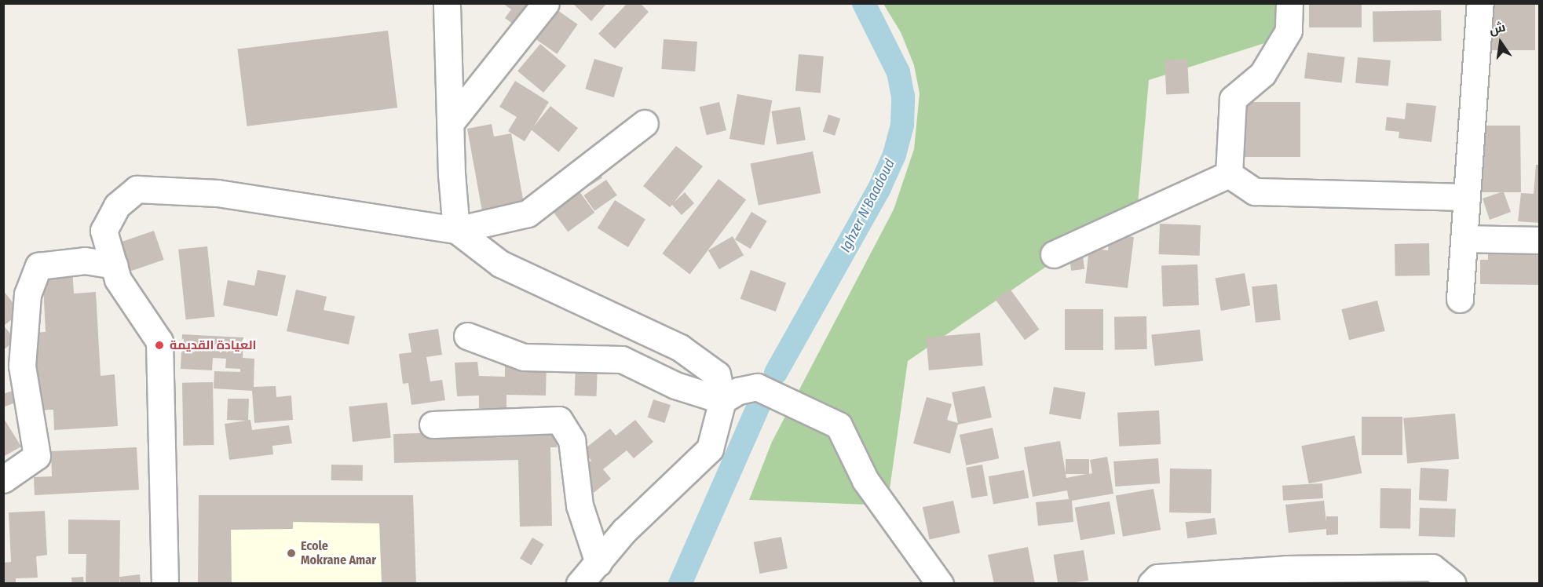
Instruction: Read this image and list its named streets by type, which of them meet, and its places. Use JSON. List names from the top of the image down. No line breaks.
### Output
{"water":["Ighzer N'Baadoud"],"places":["العيادة القديمة","Ecole Mokrane Amar"],"north":"top"}
